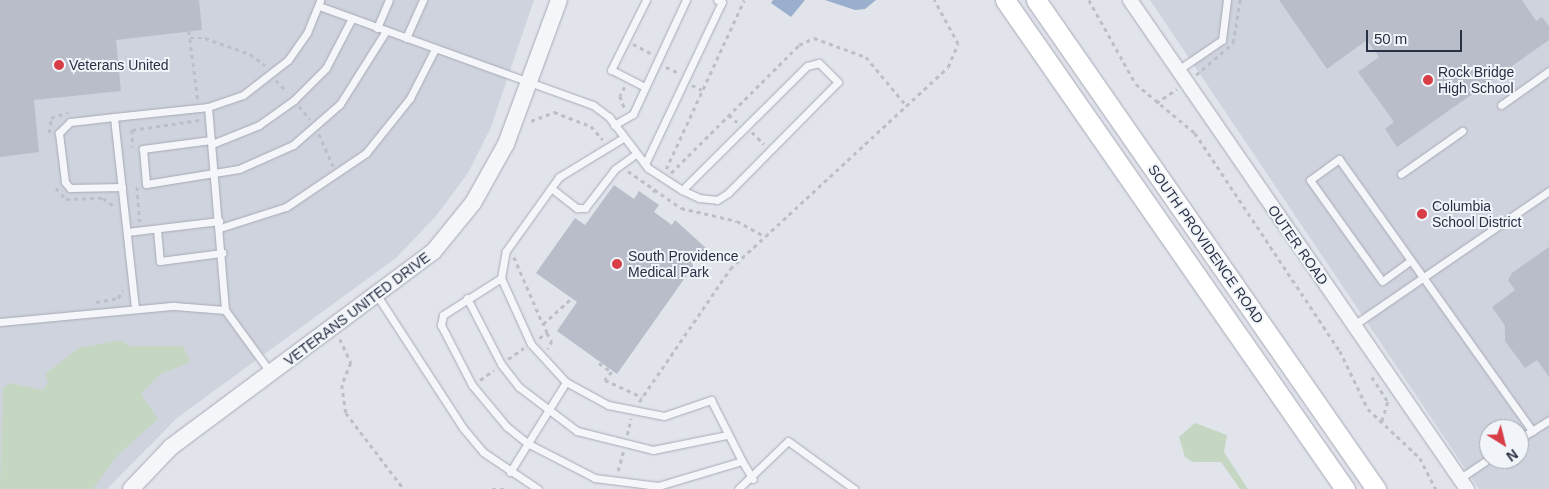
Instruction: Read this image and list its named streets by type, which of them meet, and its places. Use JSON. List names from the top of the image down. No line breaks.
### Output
{"streets":{"main road":["SOUTH PROVIDENCE ROAD"],"street":["OUTER ROAD","VETERANS UNITED DRIVE"]},"places":["Veterans United","Rock Bridge High School","Columbia School District","South Providence Medical Park"],"scale_bar":"50 m","north":"bottom right"}
